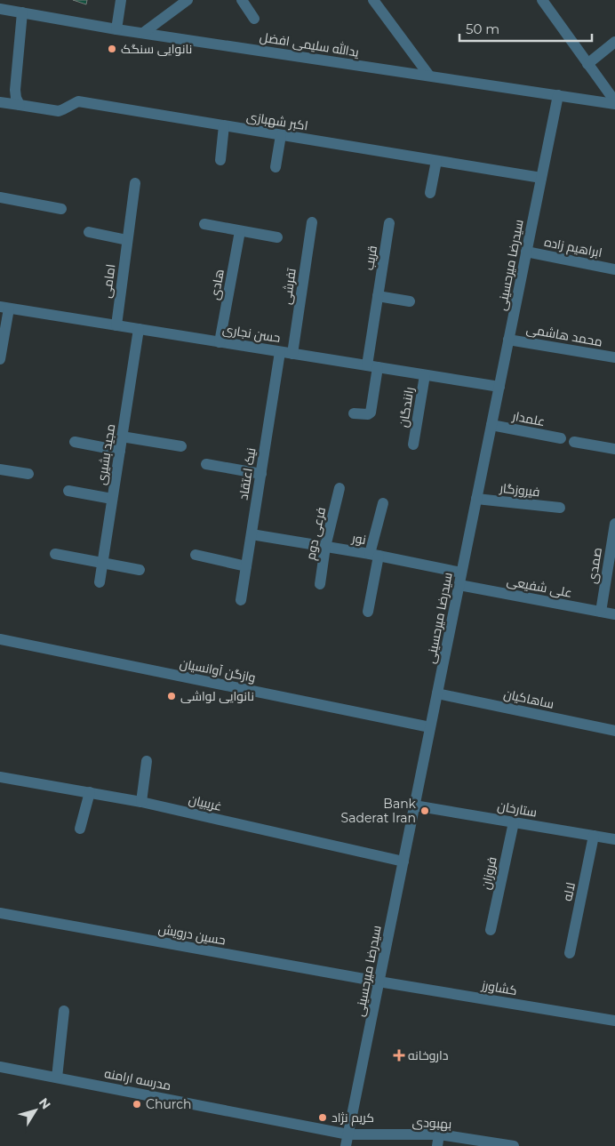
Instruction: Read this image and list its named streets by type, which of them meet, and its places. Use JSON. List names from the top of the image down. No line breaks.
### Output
{"streets":{"street":["یدالله سلیمی افضل","اکبر شهبازی","ابراهیم زاده","قریب","سیدرضا میرحسینی","امامی","هادی","تفرشی","حسن نجاری","محمد هاشمی","رانندگان","علمدار","مجید بشیری","نیک اعتقاد","فیروزگار","فرعی دوم","نور","صمدی","علی شفیعی","وازگن آوانسیان","ساهاکیان","غریبیان","ستارخان","فروزان","لاله","حسین درویش","کشاورز","مدرسه ارامنه","بهبودی"]},"crossings":[["یدالله سلیمی افضل","سیدرضا میرحسینی"],["اکبر شهبازی","سیدرضا میرحسینی"],["ابراهیم زاده","سیدرضا میرحسینی"],["قریب","حسن نجاری"],["سیدرضا میرحسینی","حسن نجاری"],["سیدرضا میرحسینی","محمد هاشمی"],["سیدرضا میرحسینی","علمدار"],["سیدرضا میرحسینی","فیروزگار"],["سیدرضا میرحسینی","نور"],["سیدرضا میرحسینی","علی شفیعی"],["سیدرضا میرحسینی","وازگن آوانسیان"],["سیدرضا میرحسینی","ساهاکیان"],["سیدرضا میرحسینی","غریبیان"],["سیدرضا میرحسینی","ستارخان"],["سیدرضا میرحسینی","حسین درویش"],["سیدرضا میرحسینی","کشاورز"],["سیدرضا میرحسینی","مدرسه ارامنه"],["سیدرضا میرحسینی","بهبودی"],["امامی","حسن نجاری"],["هادی","حسن نجاری"],["تفرشی","حسن نجاری"],["حسن نجاری","رانندگان"],["حسن نجاری","مجید بشیری"],["حسن نجاری","نیک اعتقاد"],["نیک اعتقاد","نور"],["فرعی دوم","نور"],["صمدی","علی شفیعی"],["ستارخان","فروزان"],["ستارخان","لاله"],["حسین درویش","کشاورز"],["مدرسه ارامنه","بهبودی"]],"places":{"other":["نانوایی سنگک","نانوایی لواشی","Bank Saderat Iran","Church","کریم نژاد"],"health":["داروخانه"]},"scale_bar":"50 m","north":"top right"}
